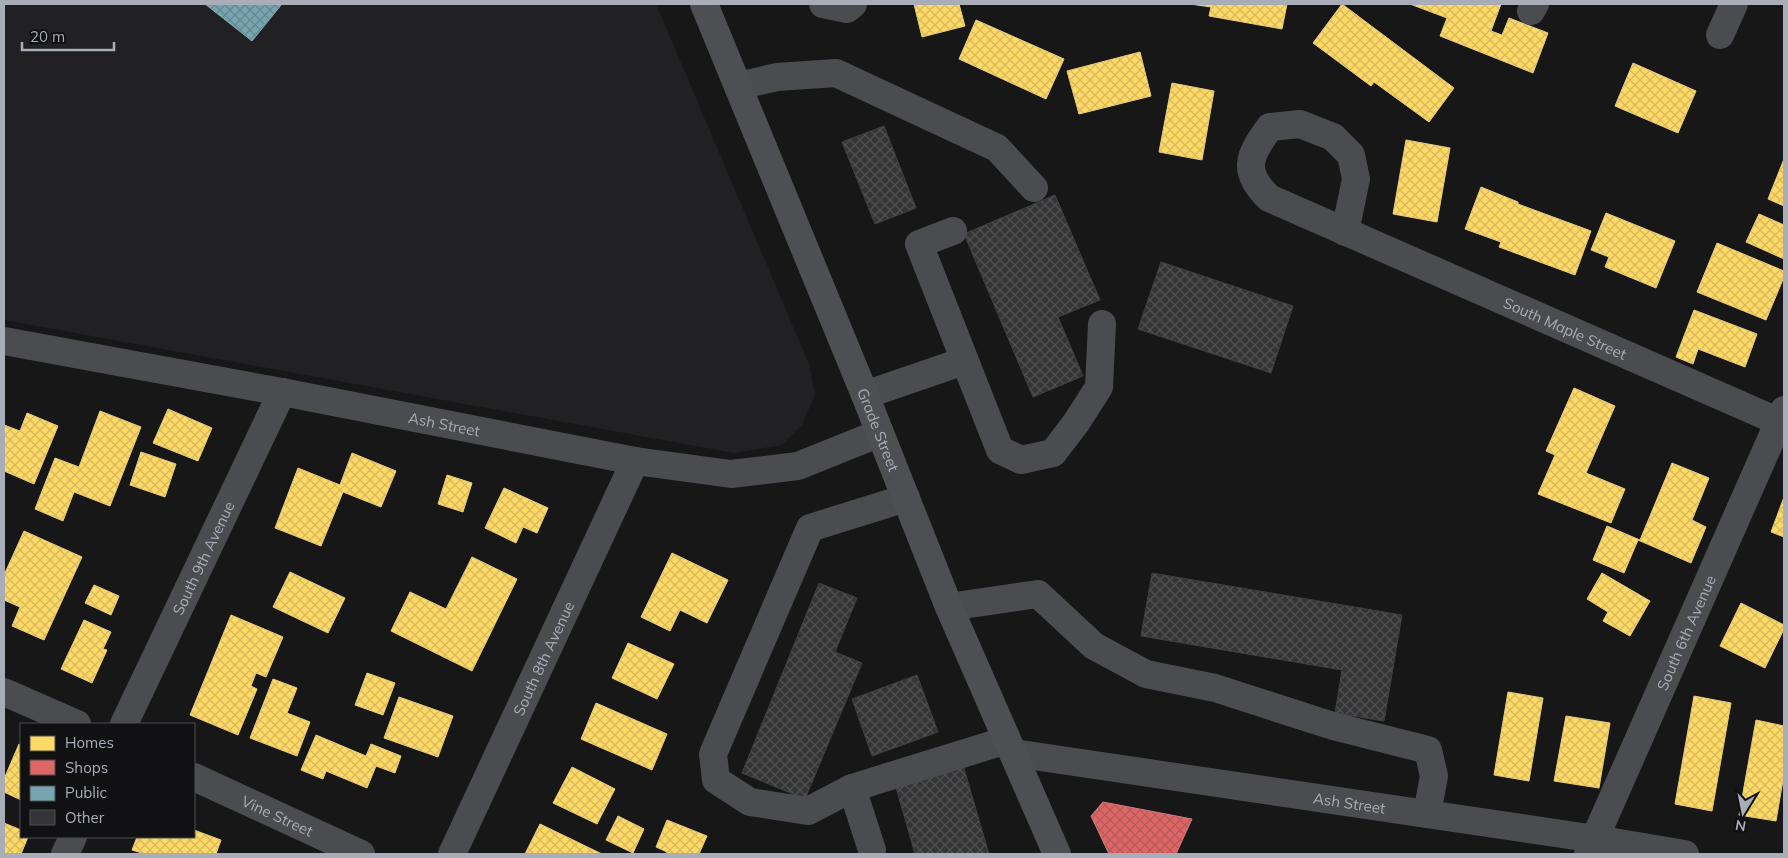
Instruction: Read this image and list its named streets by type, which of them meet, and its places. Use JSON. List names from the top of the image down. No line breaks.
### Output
{"streets":{"main road":["Grade Street"],"street":["South Maple Street","Ash Street","South 9th Avenue","South 6th Avenue","South 8th Avenue","Vine Street"]},"crossings":[["South Maple Street","South 6th Avenue"],["Ash Street","Grade Street"],["Ash Street","South 9th Avenue"],["Ash Street","South 6th Avenue"],["Ash Street","South 8th Avenue"]],"legend":["Homes","Shops","Public","Other"],"scale_bar":"20 m","north":"bottom"}
